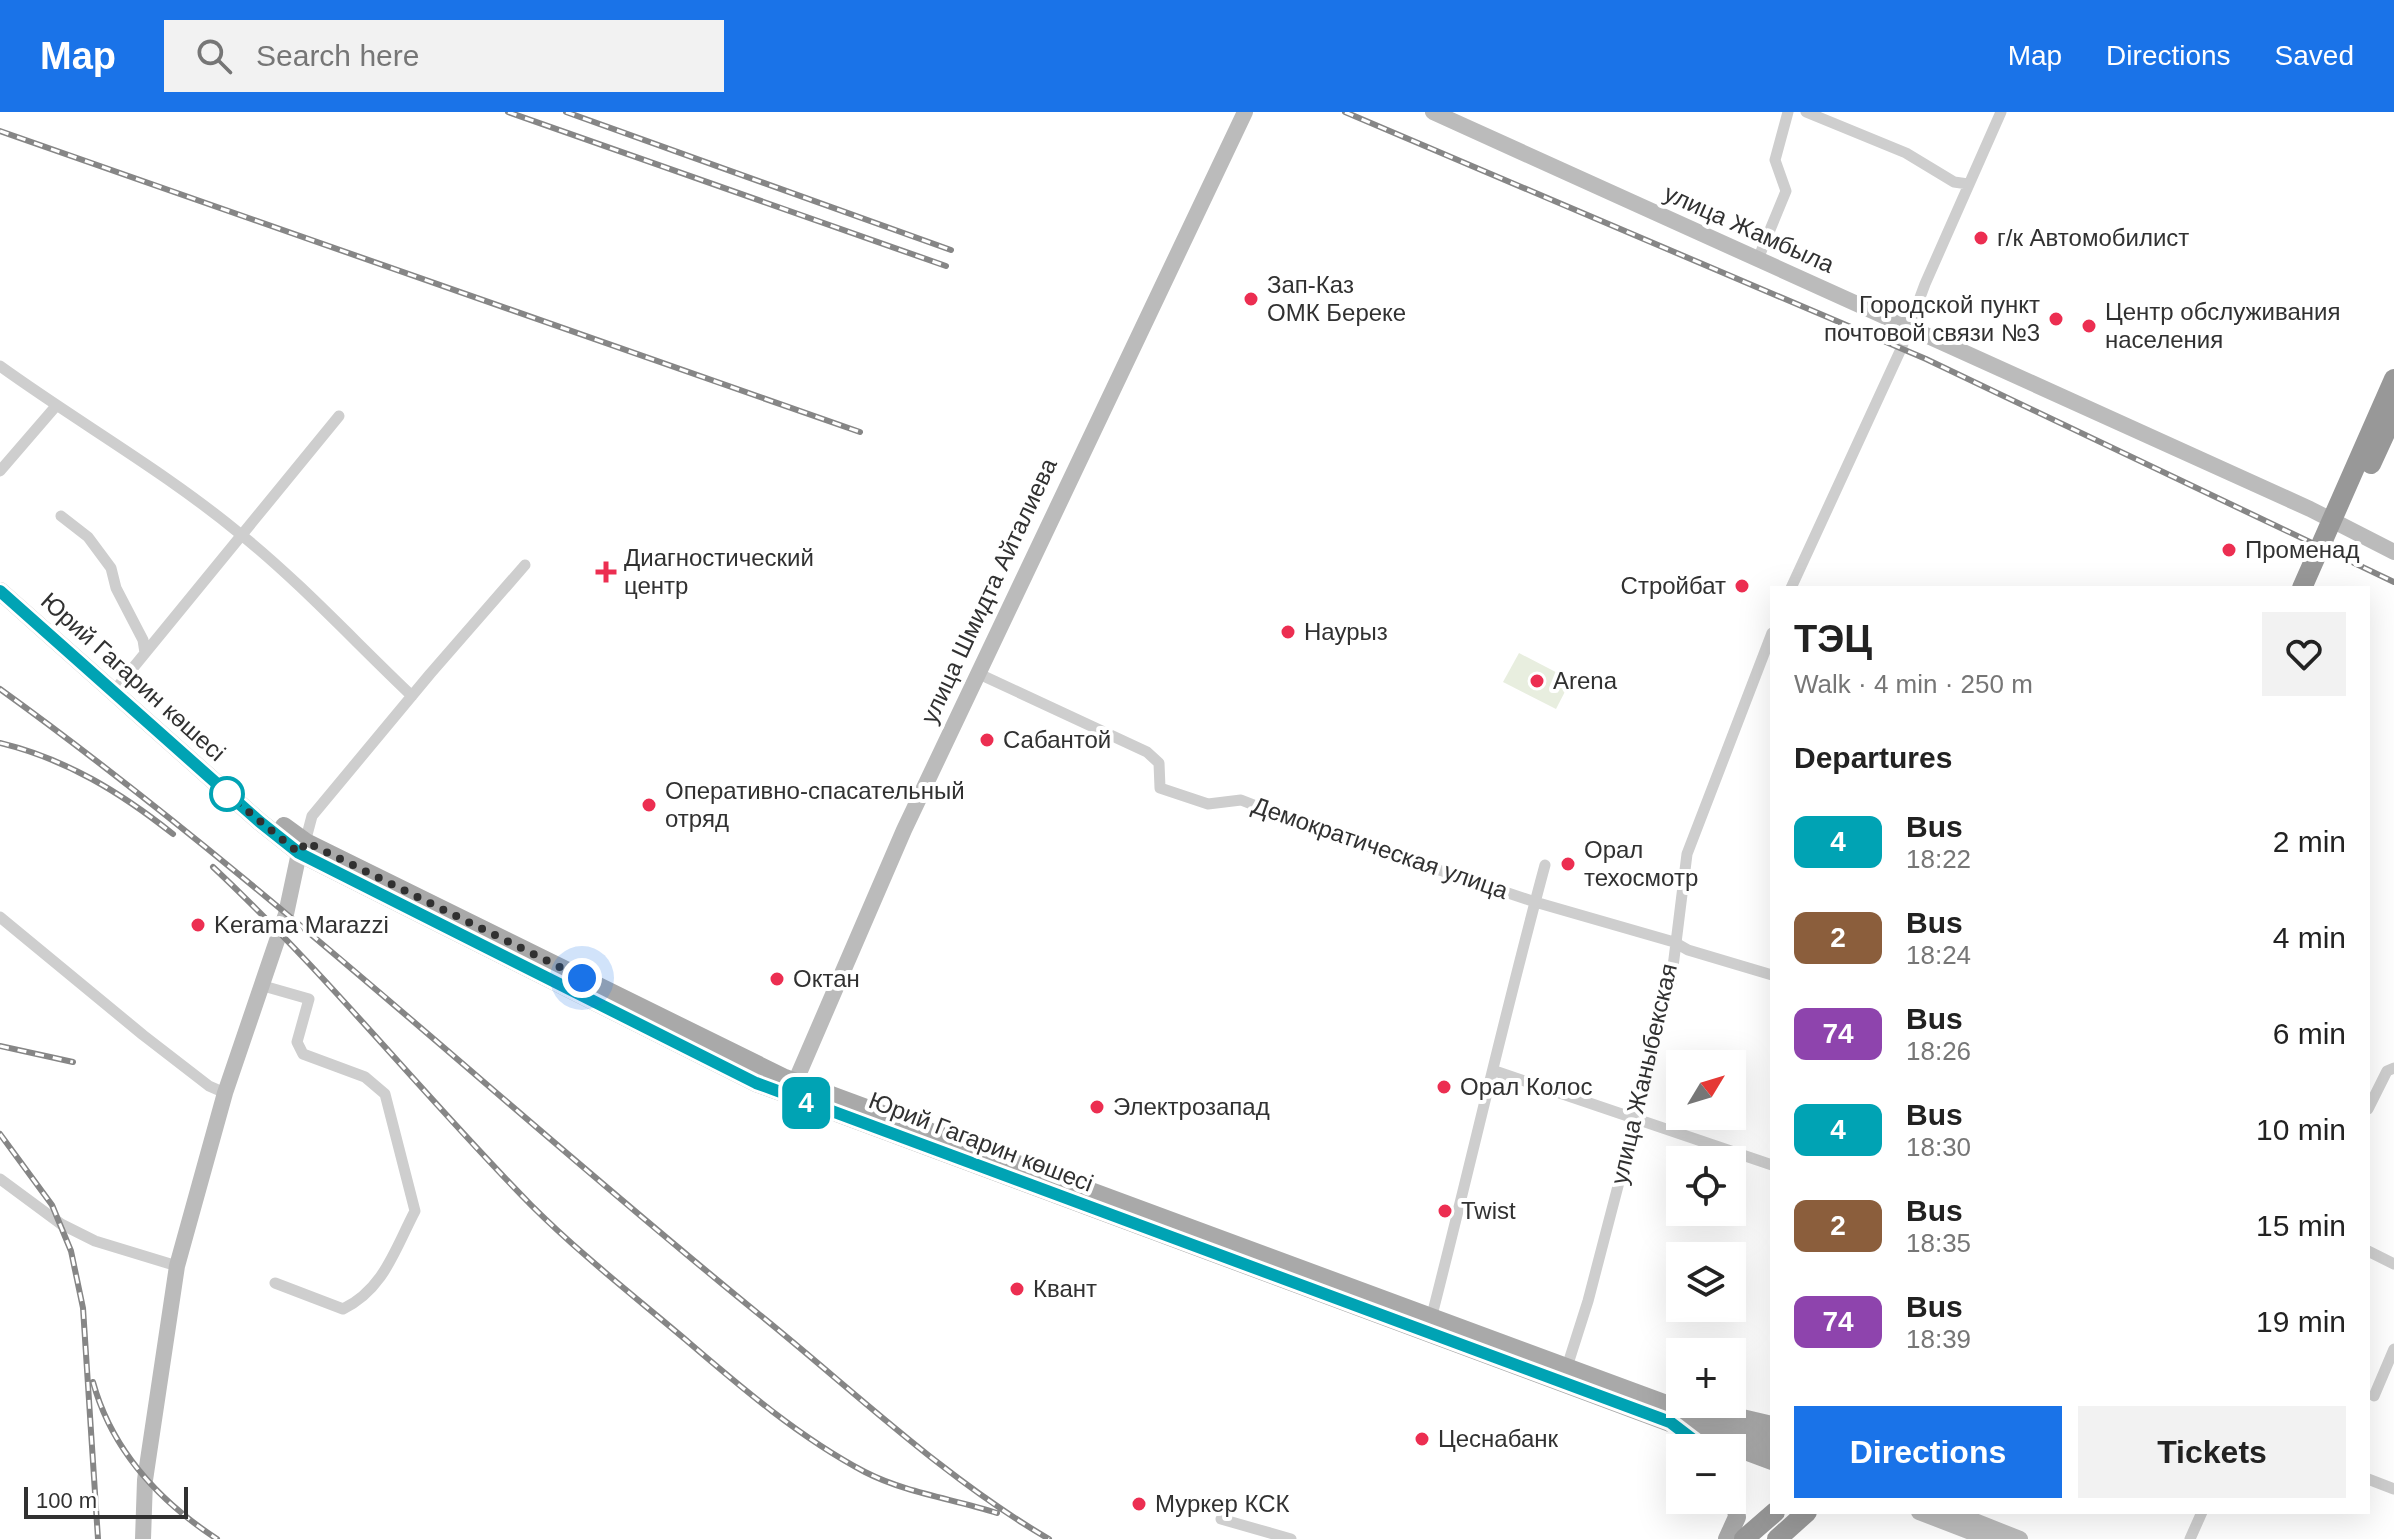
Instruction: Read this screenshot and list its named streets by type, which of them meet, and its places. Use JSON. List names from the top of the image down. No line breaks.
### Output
{"streets":{"main road":["Юрий Гагарин көшесі"],"street":["улица Жамбыла","улица Шмидта Айталиева","Демократическая улица","улица Жаныбекская"]},"crossings":[["улица Шмидта Айталиева","Юрий Гагарин көшесі"],["улица Шмидта Айталиева","Демократическая улица"],["Юрий Гагарин көшесі","улица Жаныбекская"],["Демократическая улица","улица Жаныбекская"]],"places":{"other":["г/к Автомобилист","Зап-Каз ОМК Береке","Городской пункт почтовой связи №3","Центр обслуживания наcеления","Променад","Стройбат","Наурыз","Arena","Сабантой","Оперативно-спасательный отряд","Орал техосмотр","Kerama Marazzi","Октан","Орал Колос","Электрозапад","Twist","Квант","Цеснабанк","Муркер КСК"],"health":["Диагностический центр"]},"lines":["bus line 4"],"scale_bar":"100 m","north":"top right","page":{"header":"Map","search":"Search here","nav":["Map","Directions","Saved"],"on_map":"4","heading":[["ТЭЦ","Walk · 4 min · 250 m"],"Departures"],"list":[{"mark":"4","name":"Bus","note":"18:22","value":"2 min"},{"mark":"2","name":"Bus","note":"18:24","value":"4 min"},{"mark":"74","name":"Bus","note":"18:26","value":"6 min"},{"mark":"4","name":"Bus","note":"18:30","value":"10 min"},{"mark":"2","name":"Bus","note":"18:35","value":"15 min"},{"mark":"74","name":"Bus","note":"18:39","value":"19 min"}],"map_buttons":["+","−"],"buttons":["Directions","Tickets"],"scale":"100 m"}}
